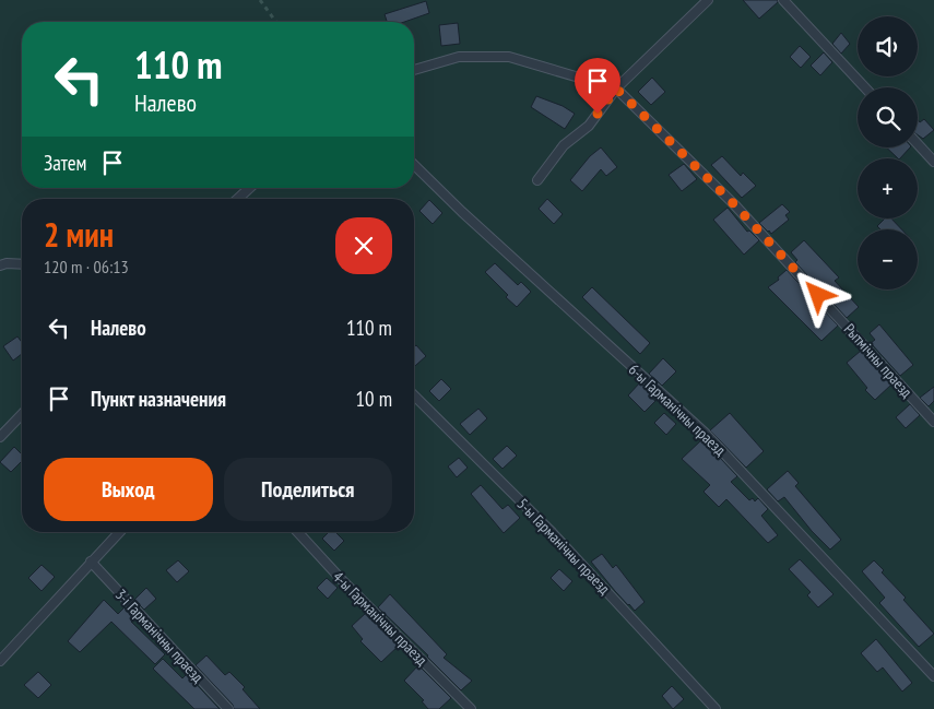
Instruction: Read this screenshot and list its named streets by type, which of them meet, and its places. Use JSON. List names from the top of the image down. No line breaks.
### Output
{"streets":{"lane":["Рытмічны праезд","6-ы Гарманічны праезд","5-ы Гарманічны праезд","4-ы Гарманічны праезд","3-і Гарманічны праезд"]},"page":{"map_buttons":["+","−"],"turn":["110 m","Налево"],"then":"Затем","heading":["2 мин","120 m · 06:13"],"list":[{"name":"Налево","value":"110 m"},{"name":"Пункт назначения","value":"10 m"}],"buttons":["Выход","Поделиться"]}}
